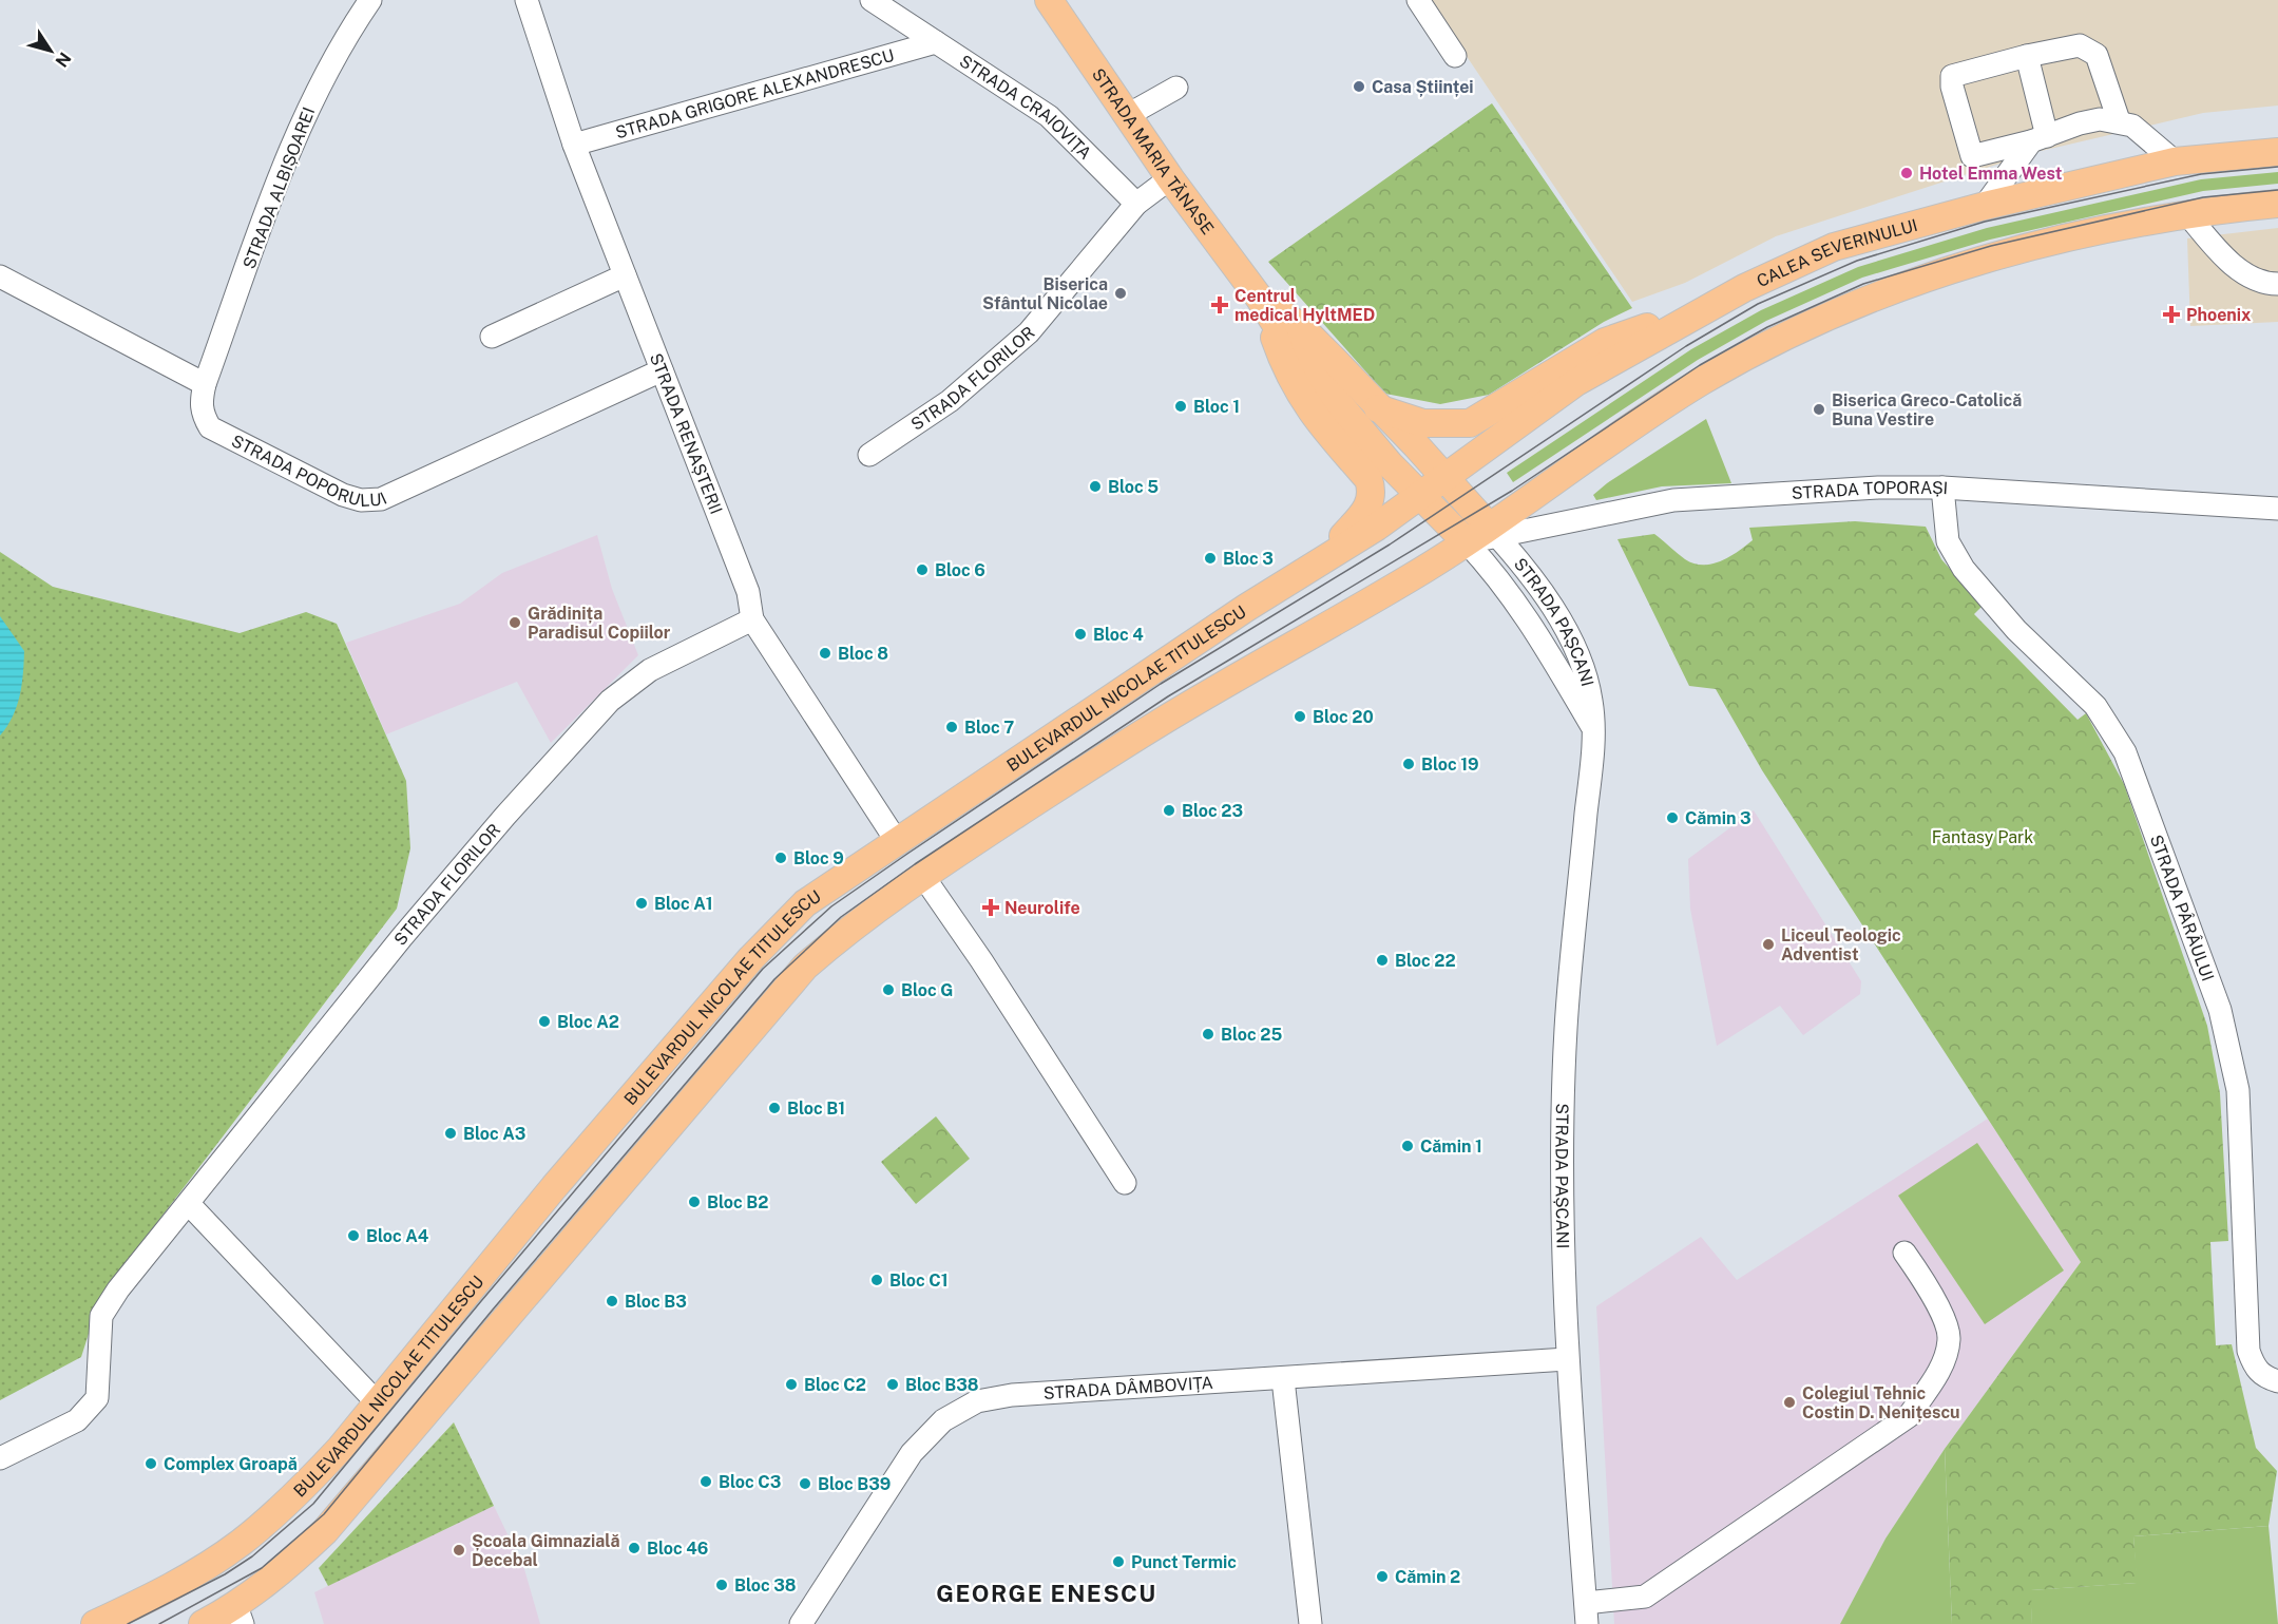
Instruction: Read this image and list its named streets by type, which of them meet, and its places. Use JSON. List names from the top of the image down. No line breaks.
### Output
{"streets":{"main road":["STRADA MARIA TĂNASE","CALEA SEVERINULUI","BULEVARDUL NICOLAE TITULESCU"],"street":["STRADA GRIGORE ALEXANDRESCU","STRADA CRAIOVIȚA","STRADA ALBIȘOAREI","STRADA FLORILOR","STRADA RENAȘTERII","STRADA POPORULUI","STRADA TOPORAȘI","STRADA PAȘCANI","STRADA PÂRÂULUI","STRADA DÂMBOVIȚA"]},"crossings":[["STRADA GRIGORE ALEXANDRESCU","STRADA CRAIOVIȚA"],["STRADA GRIGORE ALEXANDRESCU","STRADA RENAȘTERII"],["STRADA CRAIOVIȚA","STRADA FLORILOR"],["STRADA MARIA TĂNASE","CALEA SEVERINULUI"],["STRADA MARIA TĂNASE","STRADA TOPORAȘI"],["STRADA MARIA TĂNASE","STRADA PAȘCANI"],["STRADA MARIA TĂNASE","BULEVARDUL NICOLAE TITULESCU"],["STRADA ALBIȘOAREI","STRADA POPORULUI"],["CALEA SEVERINULUI","BULEVARDUL NICOLAE TITULESCU"],["STRADA FLORILOR","STRADA RENAȘTERII"],["STRADA RENAȘTERII","STRADA POPORULUI"],["STRADA RENAȘTERII","BULEVARDUL NICOLAE TITULESCU"],["STRADA TOPORAȘI","STRADA PAȘCANI"],["STRADA TOPORAȘI","STRADA PÂRÂULUI"],["STRADA PAȘCANI","STRADA DÂMBOVIȚA"]],"districts":["GEORGE ENESCU"],"parks":["Fantasy Park"],"places":{"other":["Casa Științei","Hotel Emma West","Biserica Sfântul Nicolae","Bloc 1","Biserica Greco-Catolică Buna Vestire","Bloc 5","Bloc 3","Bloc 6","Grădinița Paradisul Copiilor","Bloc 4","Bloc 8","Bloc 20","Bloc 7","Bloc 19","Bloc 23","Cămin 3","Bloc 9","Bloc A1","Liceul Teologic Adventist","Bloc 22","Bloc G","Bloc A2","Bloc 25","Bloc B1","Bloc A3","Cămin 1","Bloc B2","Bloc A4","Bloc C1","Bloc B3","Bloc C2","Bloc B38","Colegiul Tehnic Costin D. Nenițescu","Complex Groapă","Bloc C3","Bloc B39","Bloc 46","Școala Gimnazială Decebal","Punct Termic","Cămin 2","Bloc 38"],"health":["Centrul medical HyltMED","Phoenix","Neurolife"]},"north":"bottom right"}
